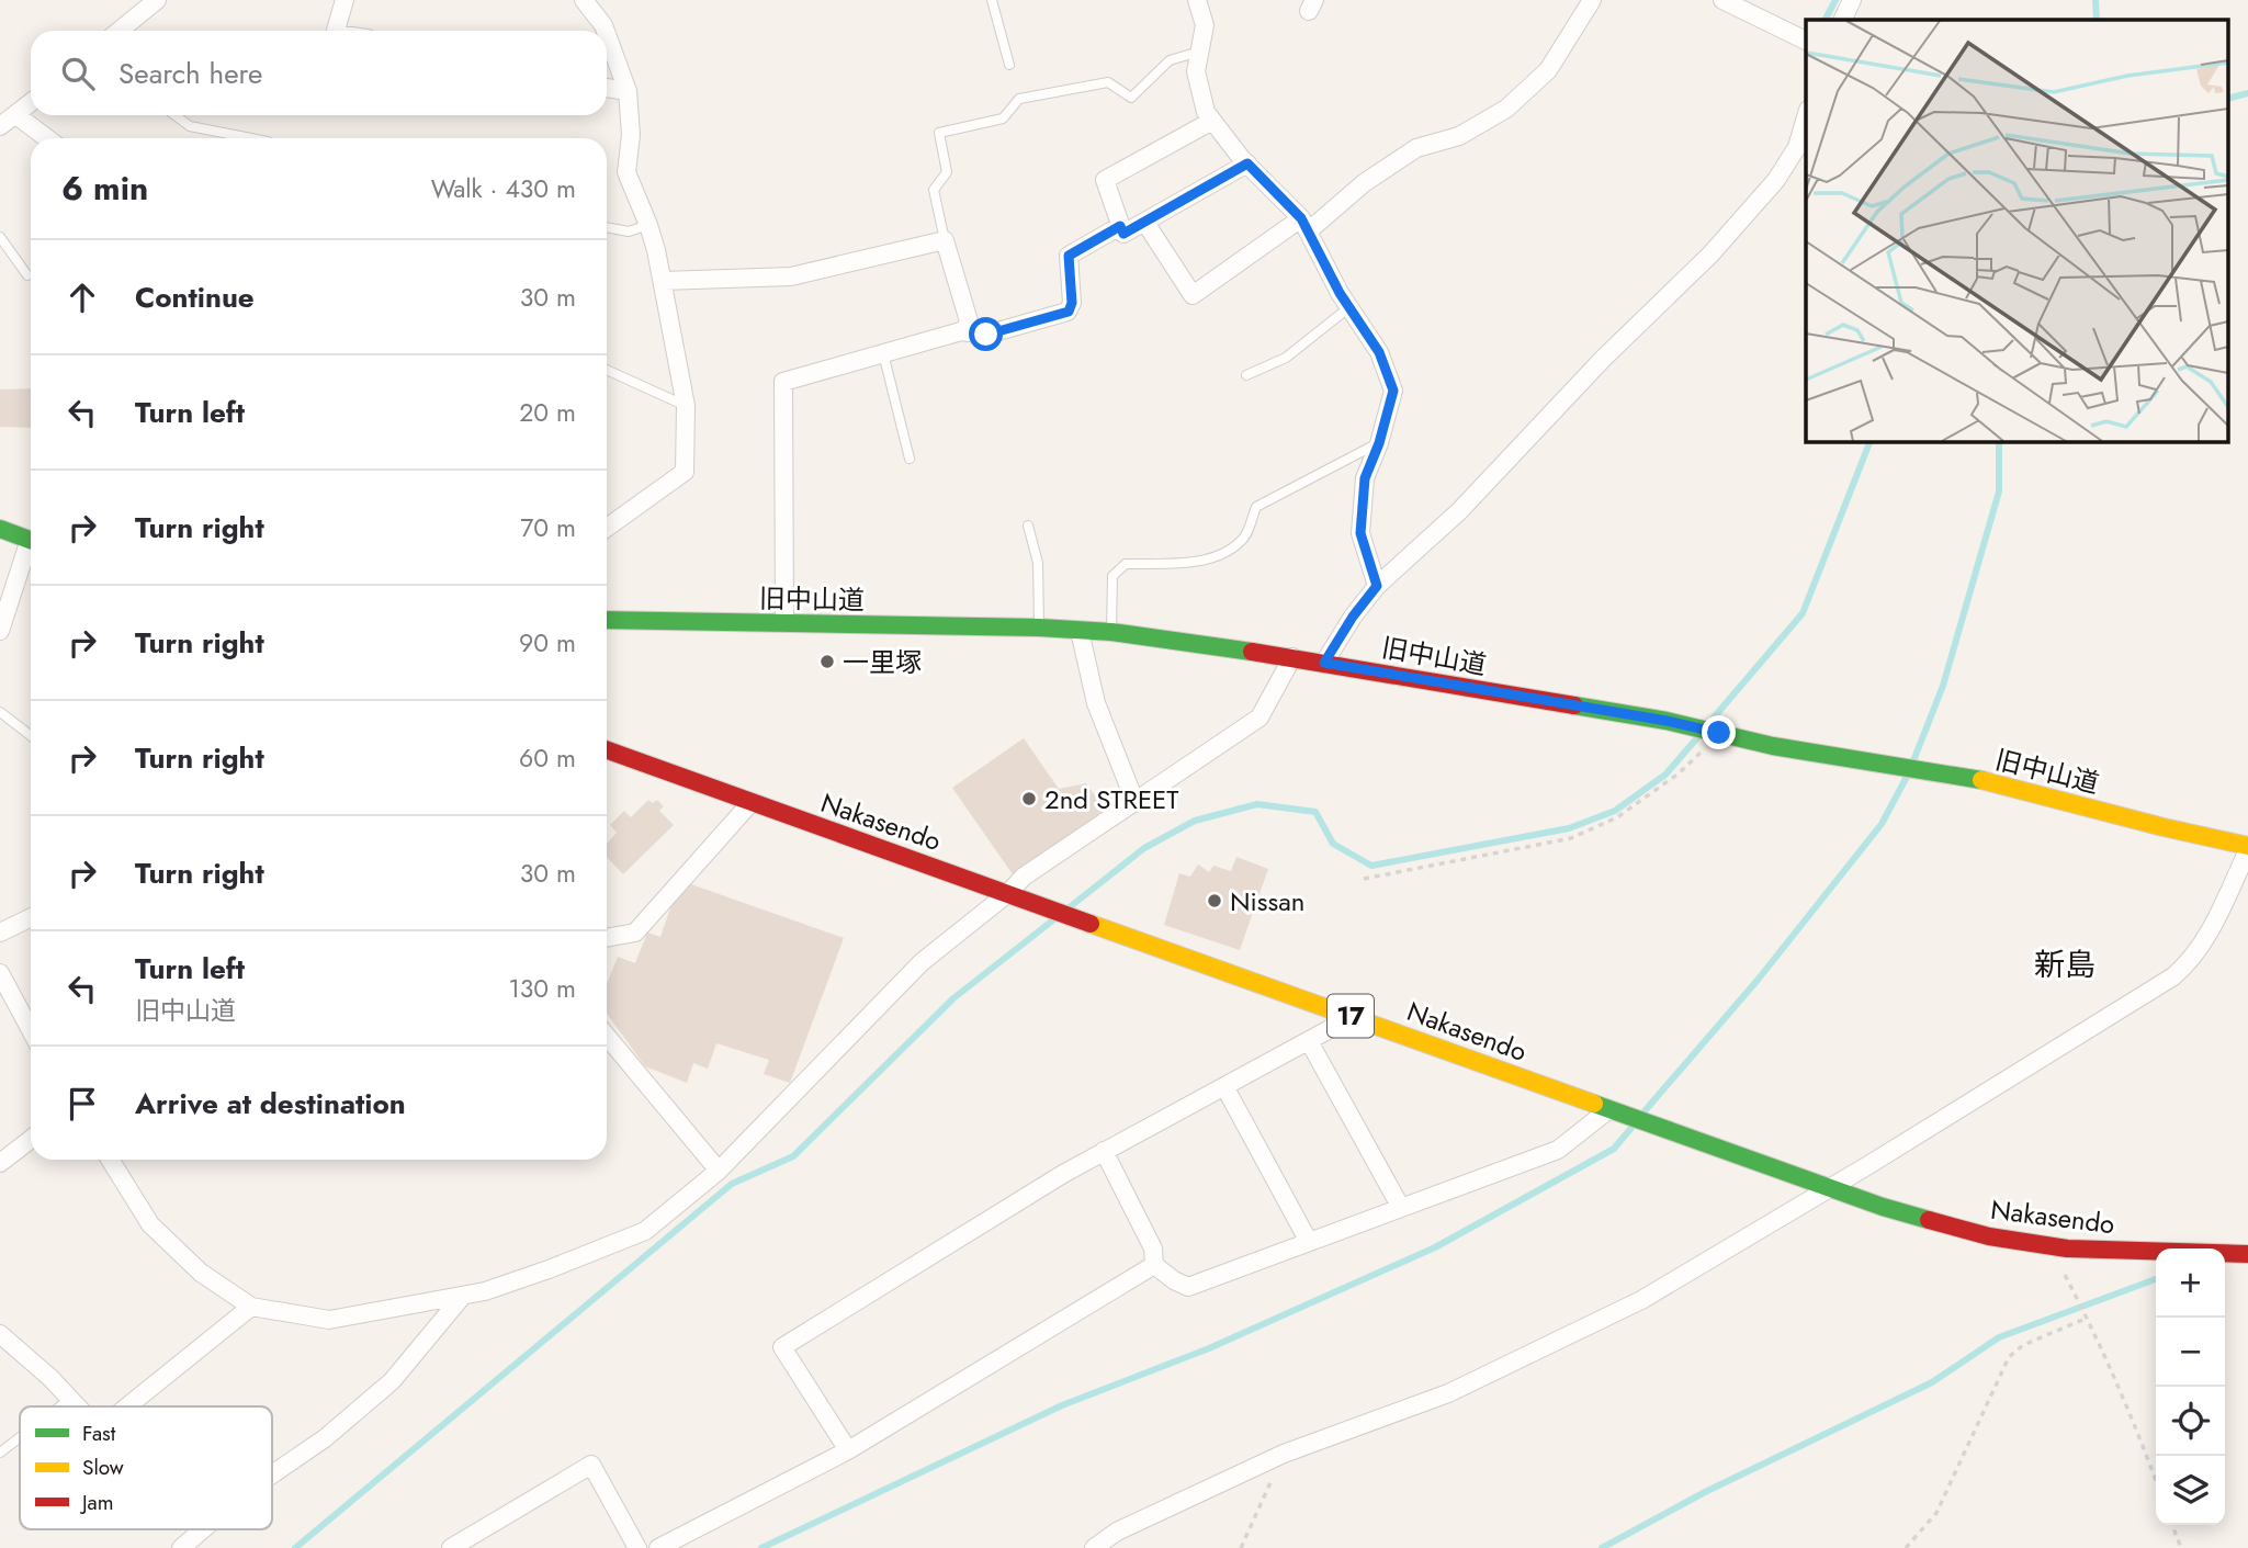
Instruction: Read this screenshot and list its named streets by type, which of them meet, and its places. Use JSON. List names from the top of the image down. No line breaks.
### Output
{"streets":{"main road":["旧中山道","Nakasendo","17"]},"districts":["新島"],"places":["一里塚","2nd STREET","Nissan"],"legend":["Fast","Slow","Jam"],"page":{"search":"Search here","heading":["6 min","Walk · 430 m"],"list":[["Continue","30 m"],["Turn left","20 m"],["Turn right","70 m"],["Turn right","90 m"],["Turn right","60 m"],["Turn right","30 m"],["Turn left","旧中山道","130 m"],"Arrive at destination"],"map_buttons":["+","−"]}}
